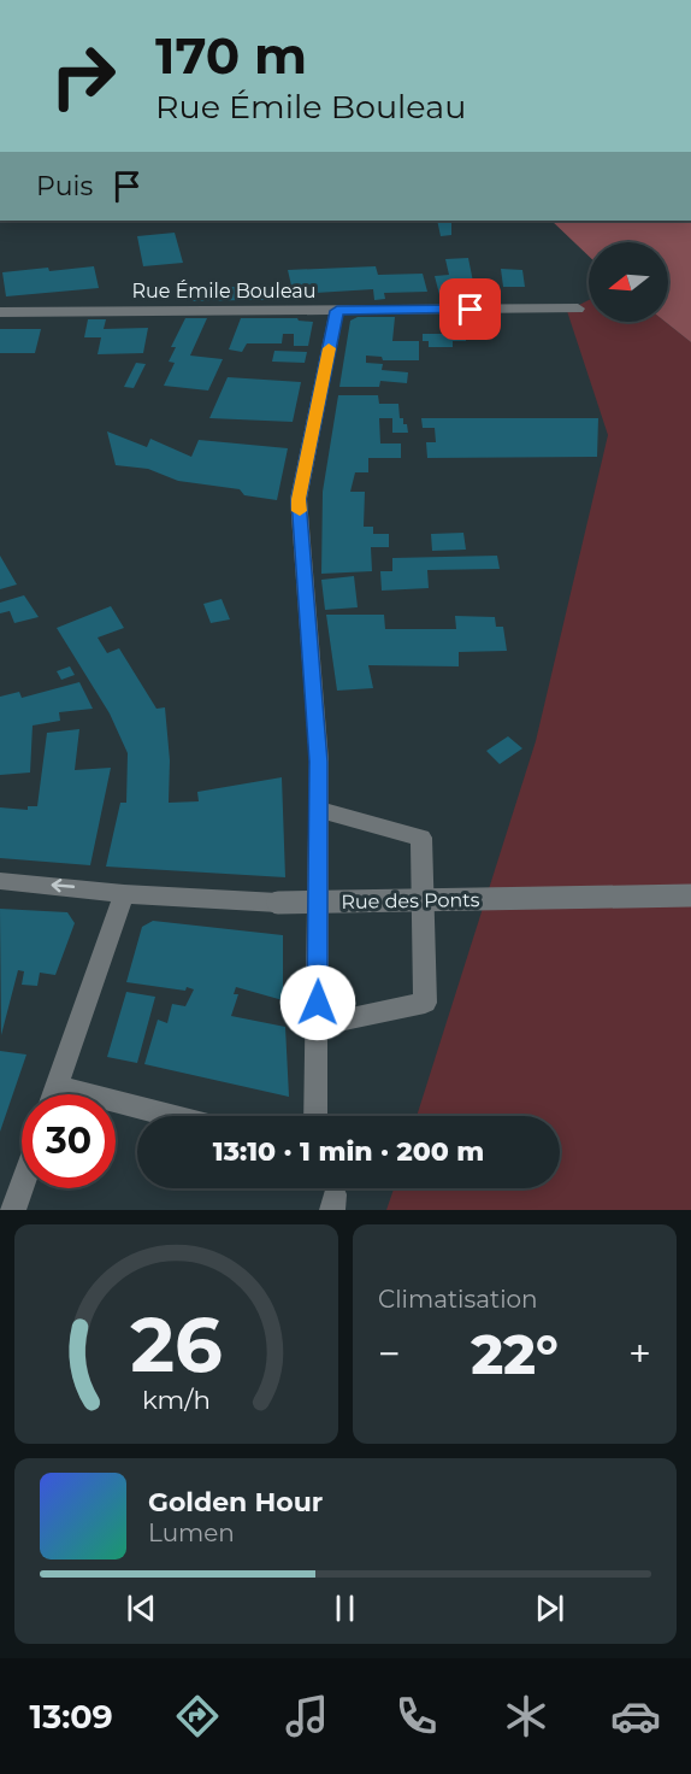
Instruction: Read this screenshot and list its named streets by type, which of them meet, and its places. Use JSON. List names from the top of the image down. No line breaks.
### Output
{"streets":{"street":["Rue Émile Bouleau","Rue des Ponts"]},"north":"left","page":{"turn":["170 m","Rue Émile Bouleau"],"then":"Puis","limit":"30","trip":"13:10 · 1 min · 200 m","tile":"Climatisation","heat":["−","22°","+"],"song":["Golden Hour","Lumen"],"tabs":"13:09","gauge":["26","km/h"]}}
